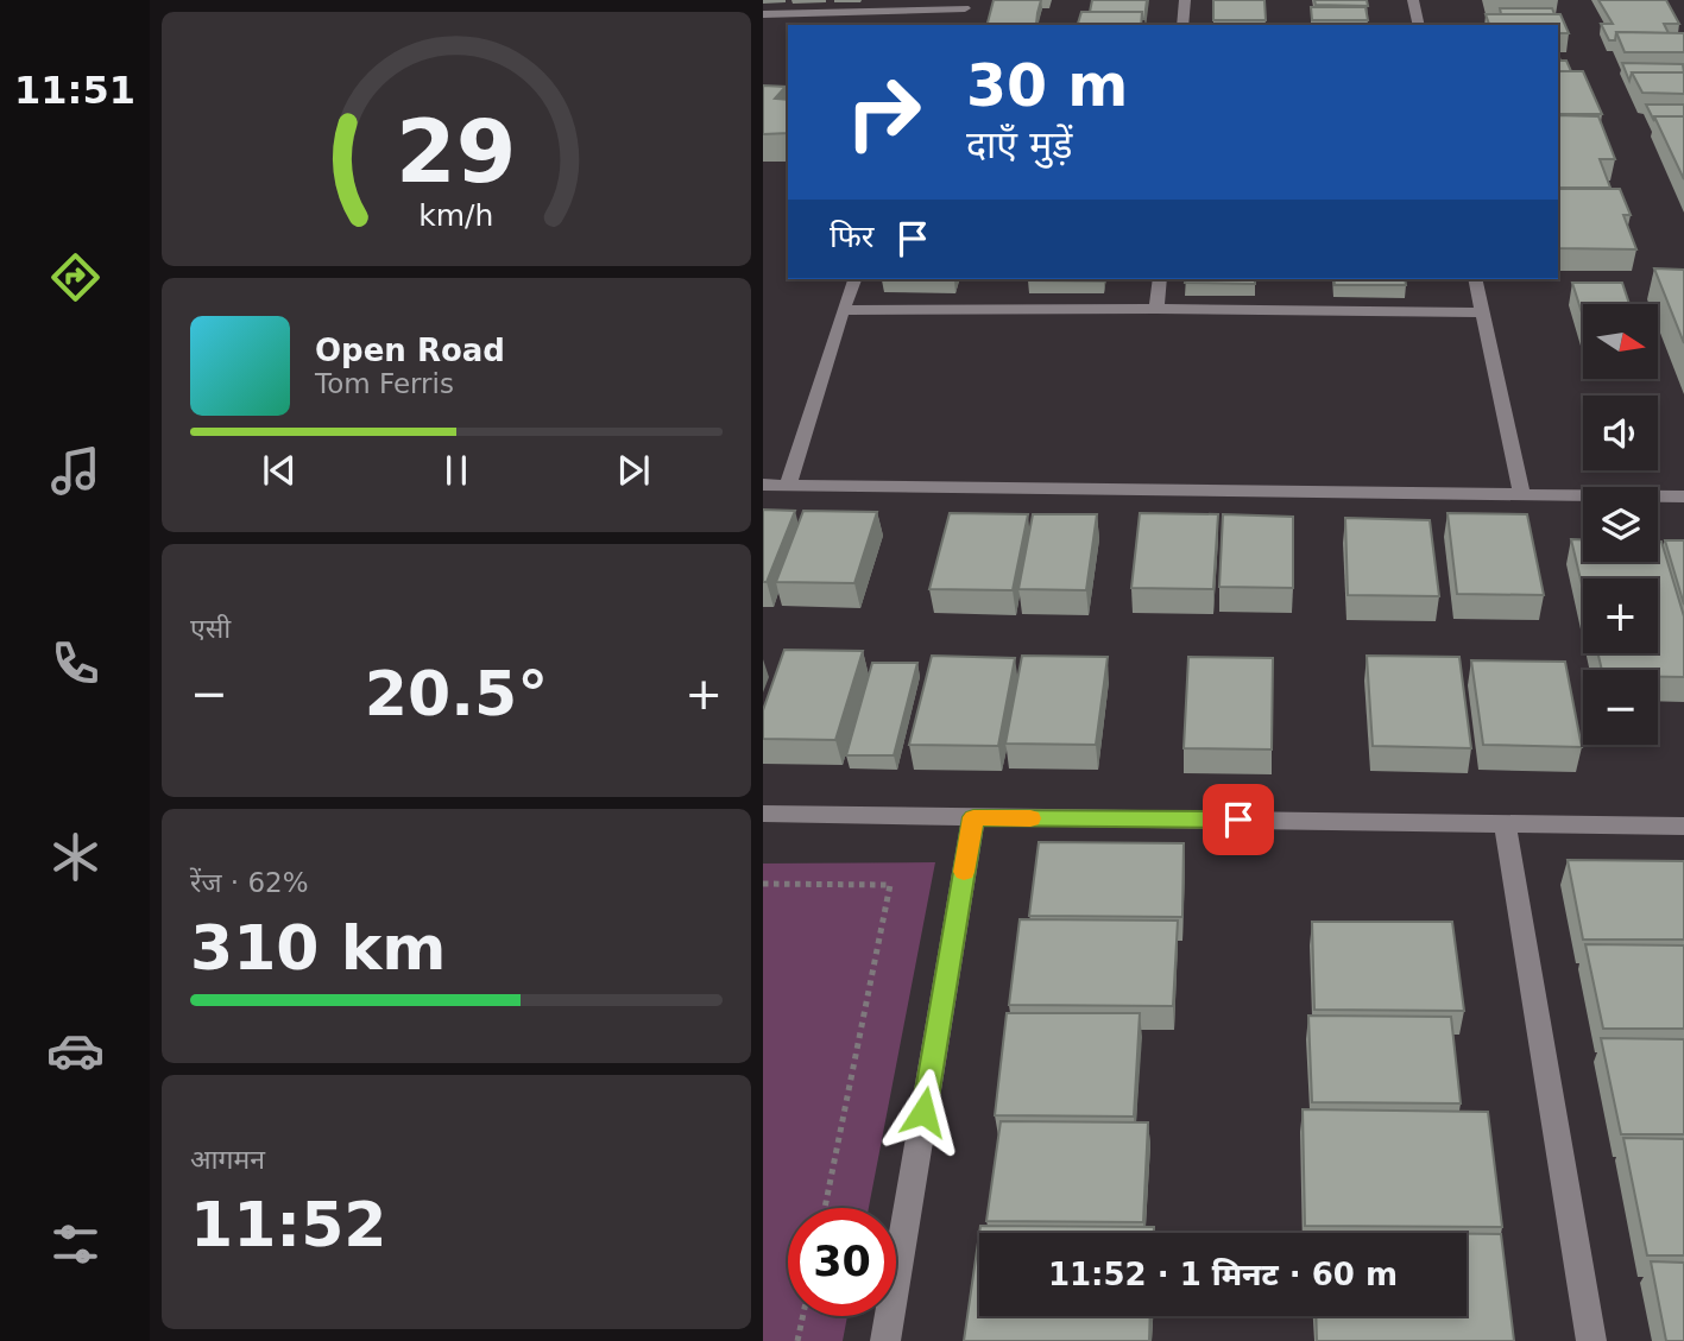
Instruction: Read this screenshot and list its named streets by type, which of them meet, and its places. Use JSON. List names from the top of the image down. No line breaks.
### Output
{"north":"right","page":{"tabs":"11:51","turn":["30 m","दाएँ मुड़ें"],"then":"फिर","map_buttons":["+","−"],"song":["Open Road","Tom Ferris"],"tile":["एसी",["रेंज · 62%","310 km"],["आगमन","11:52"]],"heat":["−","20.5°","+"],"limit":"30","trip":"11:52 · 1 मिनट · 60 m","gauge":["29","km/h"]}}
